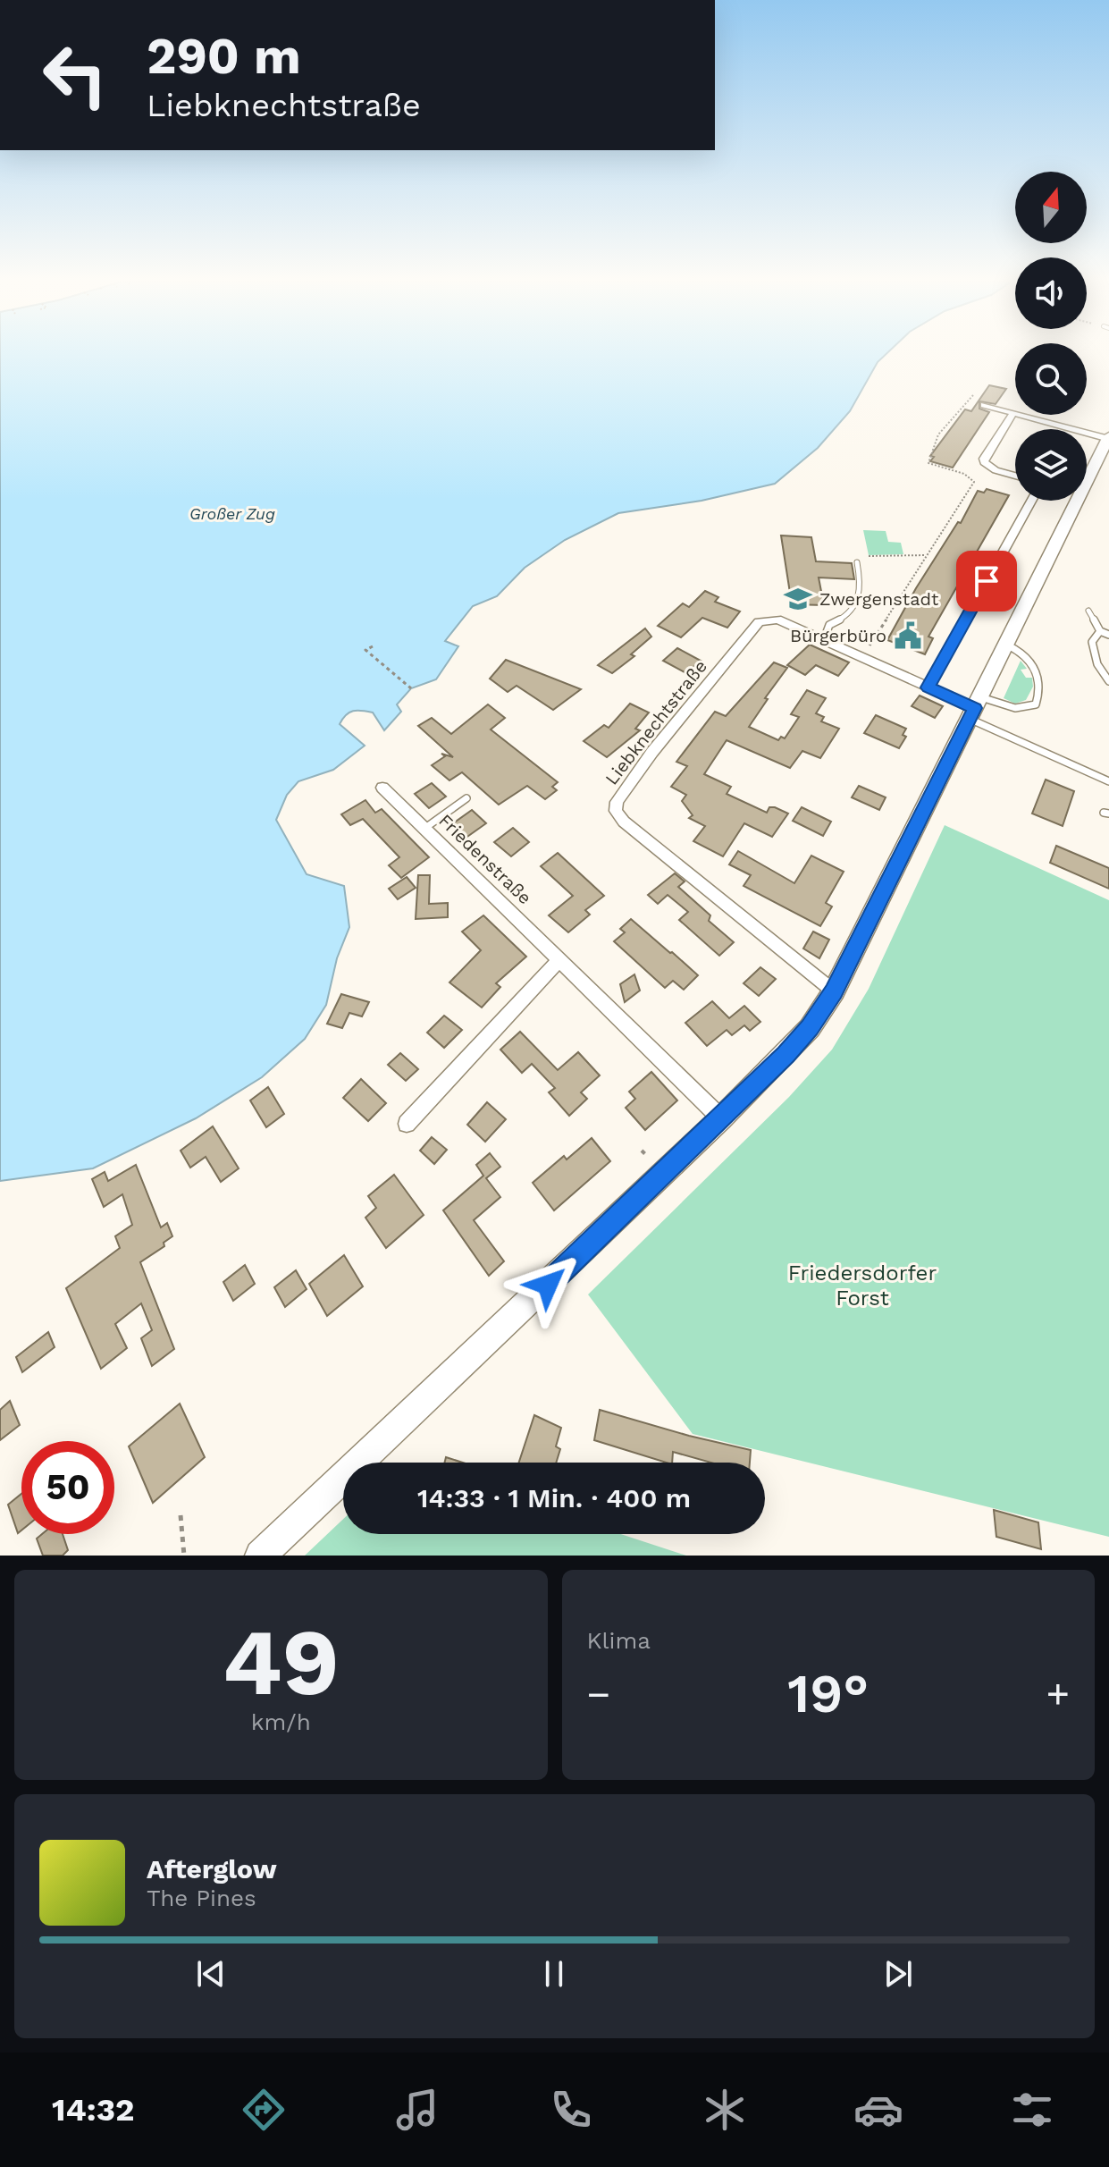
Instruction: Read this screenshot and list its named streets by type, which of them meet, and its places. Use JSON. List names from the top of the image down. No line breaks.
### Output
{"streets":{"street":["Liebknechtstraße","Friedenstraße"]},"water":["Großer Zug"],"parks":["Friedersdorfer Forst"],"places":{"school or university":["Zwergenstadt"],"public building":["Bürgerbüro"]},"north":"top","page":{"turn":["290 m","Liebknechtstraße"],"limit":"50","trip":"14:33 · 1 Min. · 400 m","tile":[["49","km/h"],"Klima"],"heat":["−","19°","+"],"song":["Afterglow","The Pines"],"tabs":"14:32"}}
